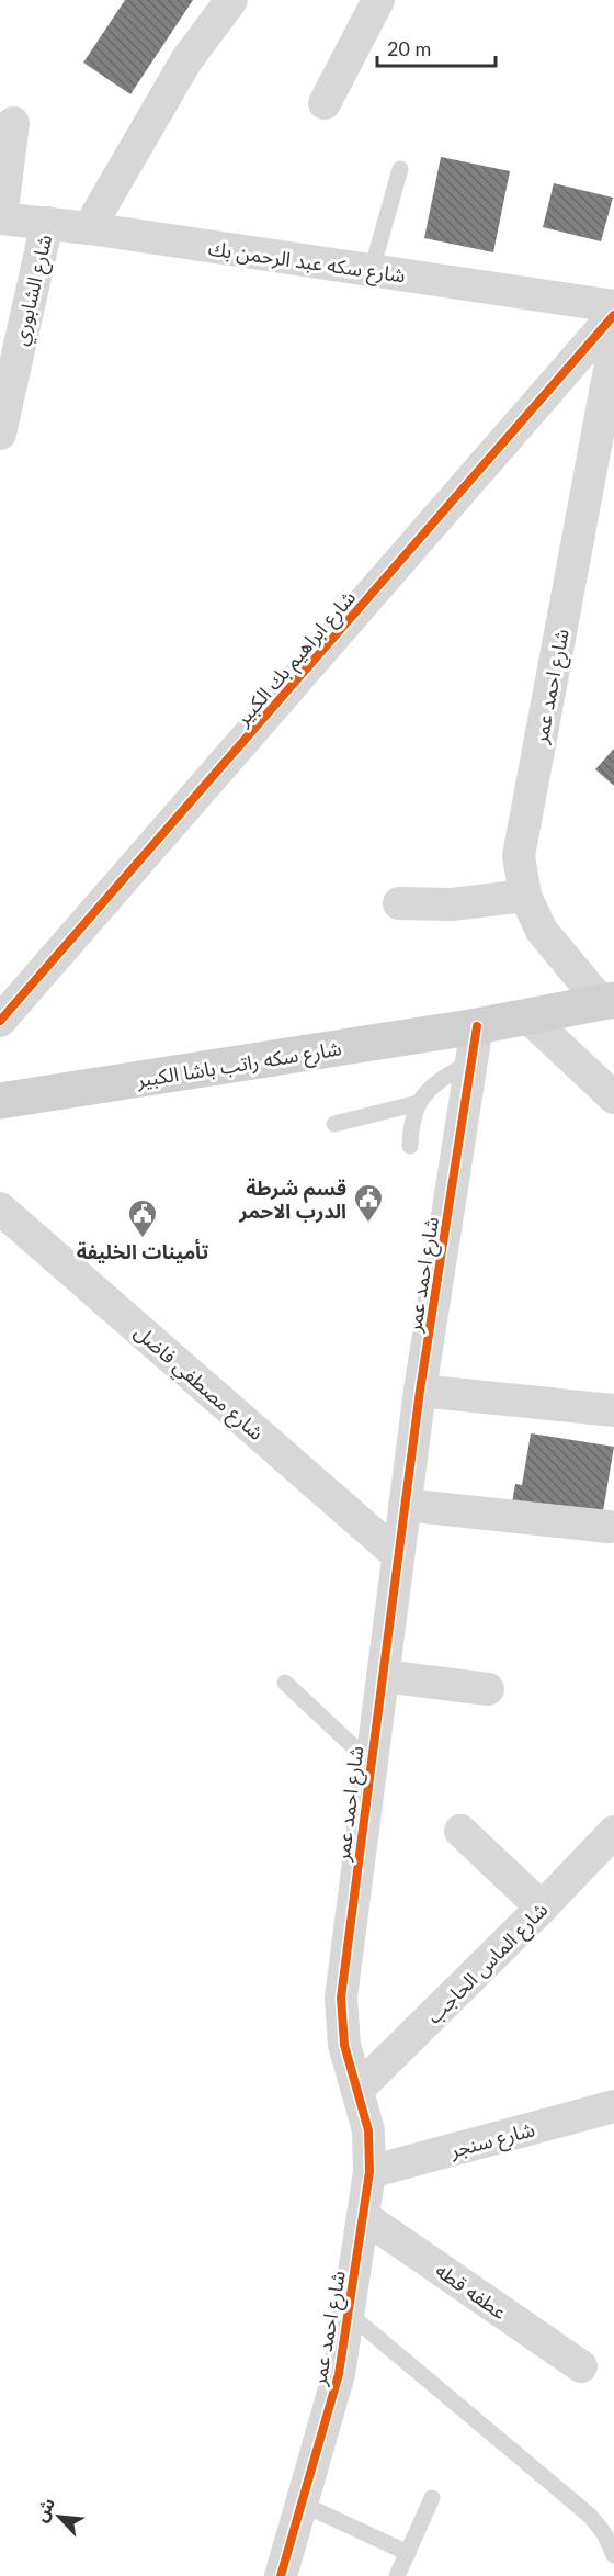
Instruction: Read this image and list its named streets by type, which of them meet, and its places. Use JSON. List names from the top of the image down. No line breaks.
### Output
{"streets":{"main road":["شارع سكه راتب باشا الكبير"],"street":["شارع سكه عبد الرحمن بك","شارع الشابوري","شارع ابراهيم بك الكبير","شارع احمد عمر","شارع مصطفي فاضل","شارع الماس الحاجب","شارع سنجر","عطفه قطه"]},"crossings":[["شارع سكه عبد الرحمن بك","شارع الشابوري"],["شارع احمد عمر","شارع سكه راتب باشا الكبير"],["شارع احمد عمر","شارع مصطفي فاضل"],["شارع احمد عمر","شارع الماس الحاجب"],["شارع احمد عمر","شارع سنجر"],["شارع احمد عمر","عطفه قطه"]],"places":{"public building":["قسم شرطة الدرب الاحمر","تأمينات الخليفة"]},"scale_bar":"20 m","north":"top left"}
